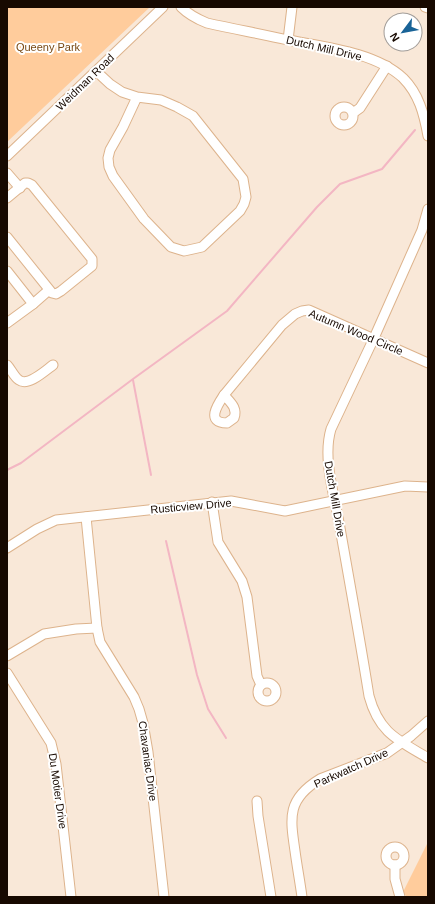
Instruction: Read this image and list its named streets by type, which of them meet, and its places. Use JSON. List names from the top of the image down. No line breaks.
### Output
{"streets":{"street":["Dutch Mill Drive","Weidman Road","Autumn Wood Circle","Rusticview Drive","Chavaniac Drive","Parkwatch Drive","Du Motier Drive"]},"crossings":[["Dutch Mill Drive","Autumn Wood Circle"],["Dutch Mill Drive","Rusticview Drive"],["Dutch Mill Drive","Parkwatch Drive"],["Rusticview Drive","Chavaniac Drive"]],"parks":["Queeny Park"],"north":"bottom left"}
